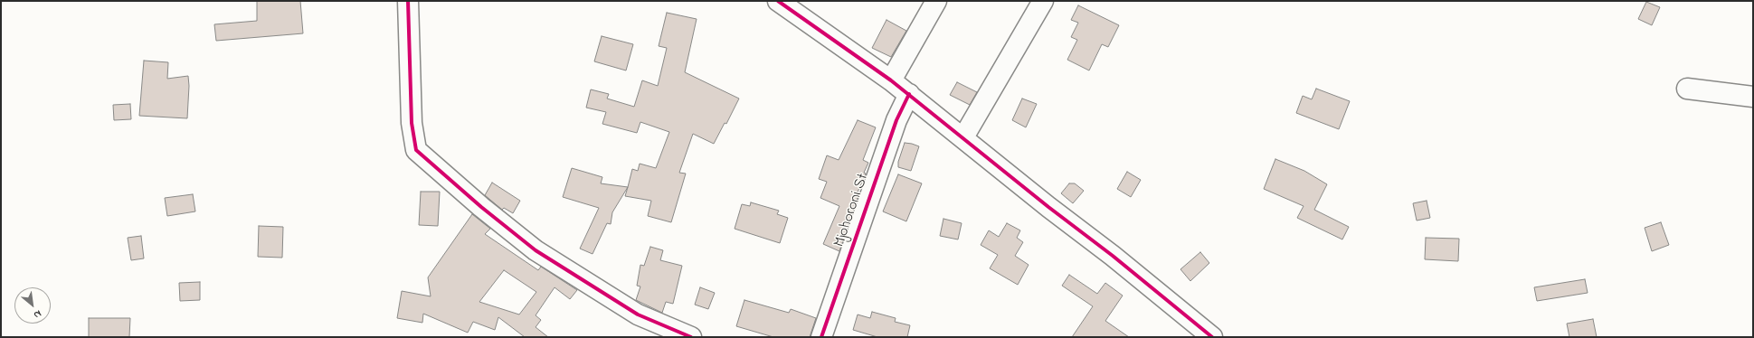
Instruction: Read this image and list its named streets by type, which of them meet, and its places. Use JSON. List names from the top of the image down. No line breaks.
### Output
{"streets":{"street":["Mjohoroni St"]},"north":"bottom right"}
